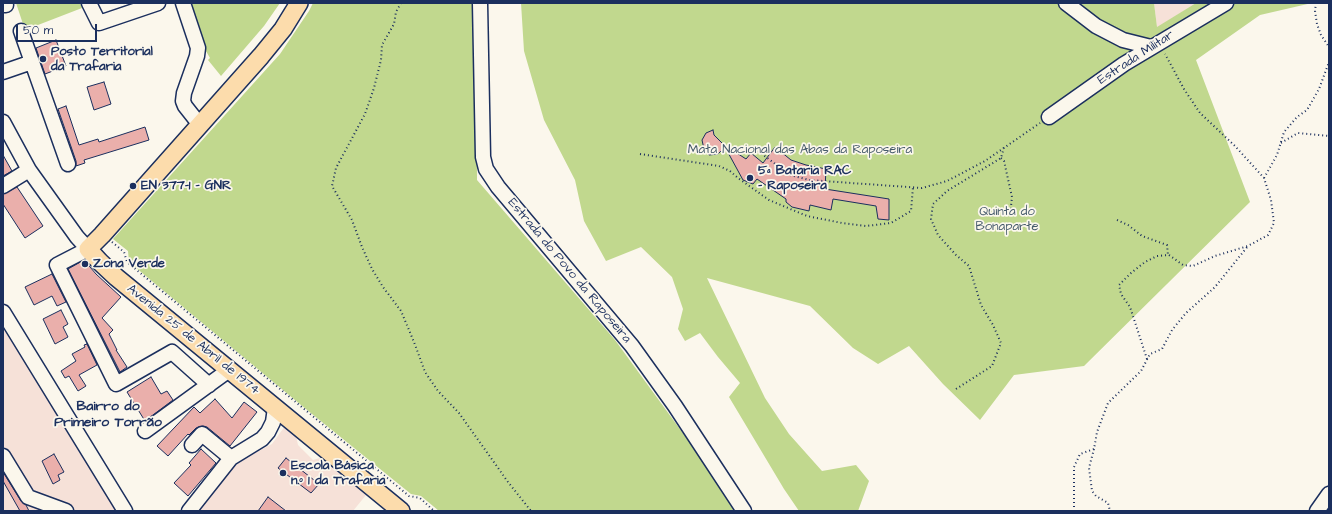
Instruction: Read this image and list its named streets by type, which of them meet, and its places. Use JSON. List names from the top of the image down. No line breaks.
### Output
{"streets":{"main road":["Avenida 25 de Abril de 1974"],"street":["Estrada Militar","Estrada do Povo da Raposeira"]},"districts":["Bairro do Primeiro Torrão"],"parks":["Mata Nacional das Abas da Raposeira","Quinta do Bonaparte"],"places":["Posto Territorial da Trafaria","5ª Bataria RAC - Raposeira","EN 377-1 - GNR","Zona Verde","Escola Básica n.º 1 da Trafaria"],"scale_bar":"50 m"}
